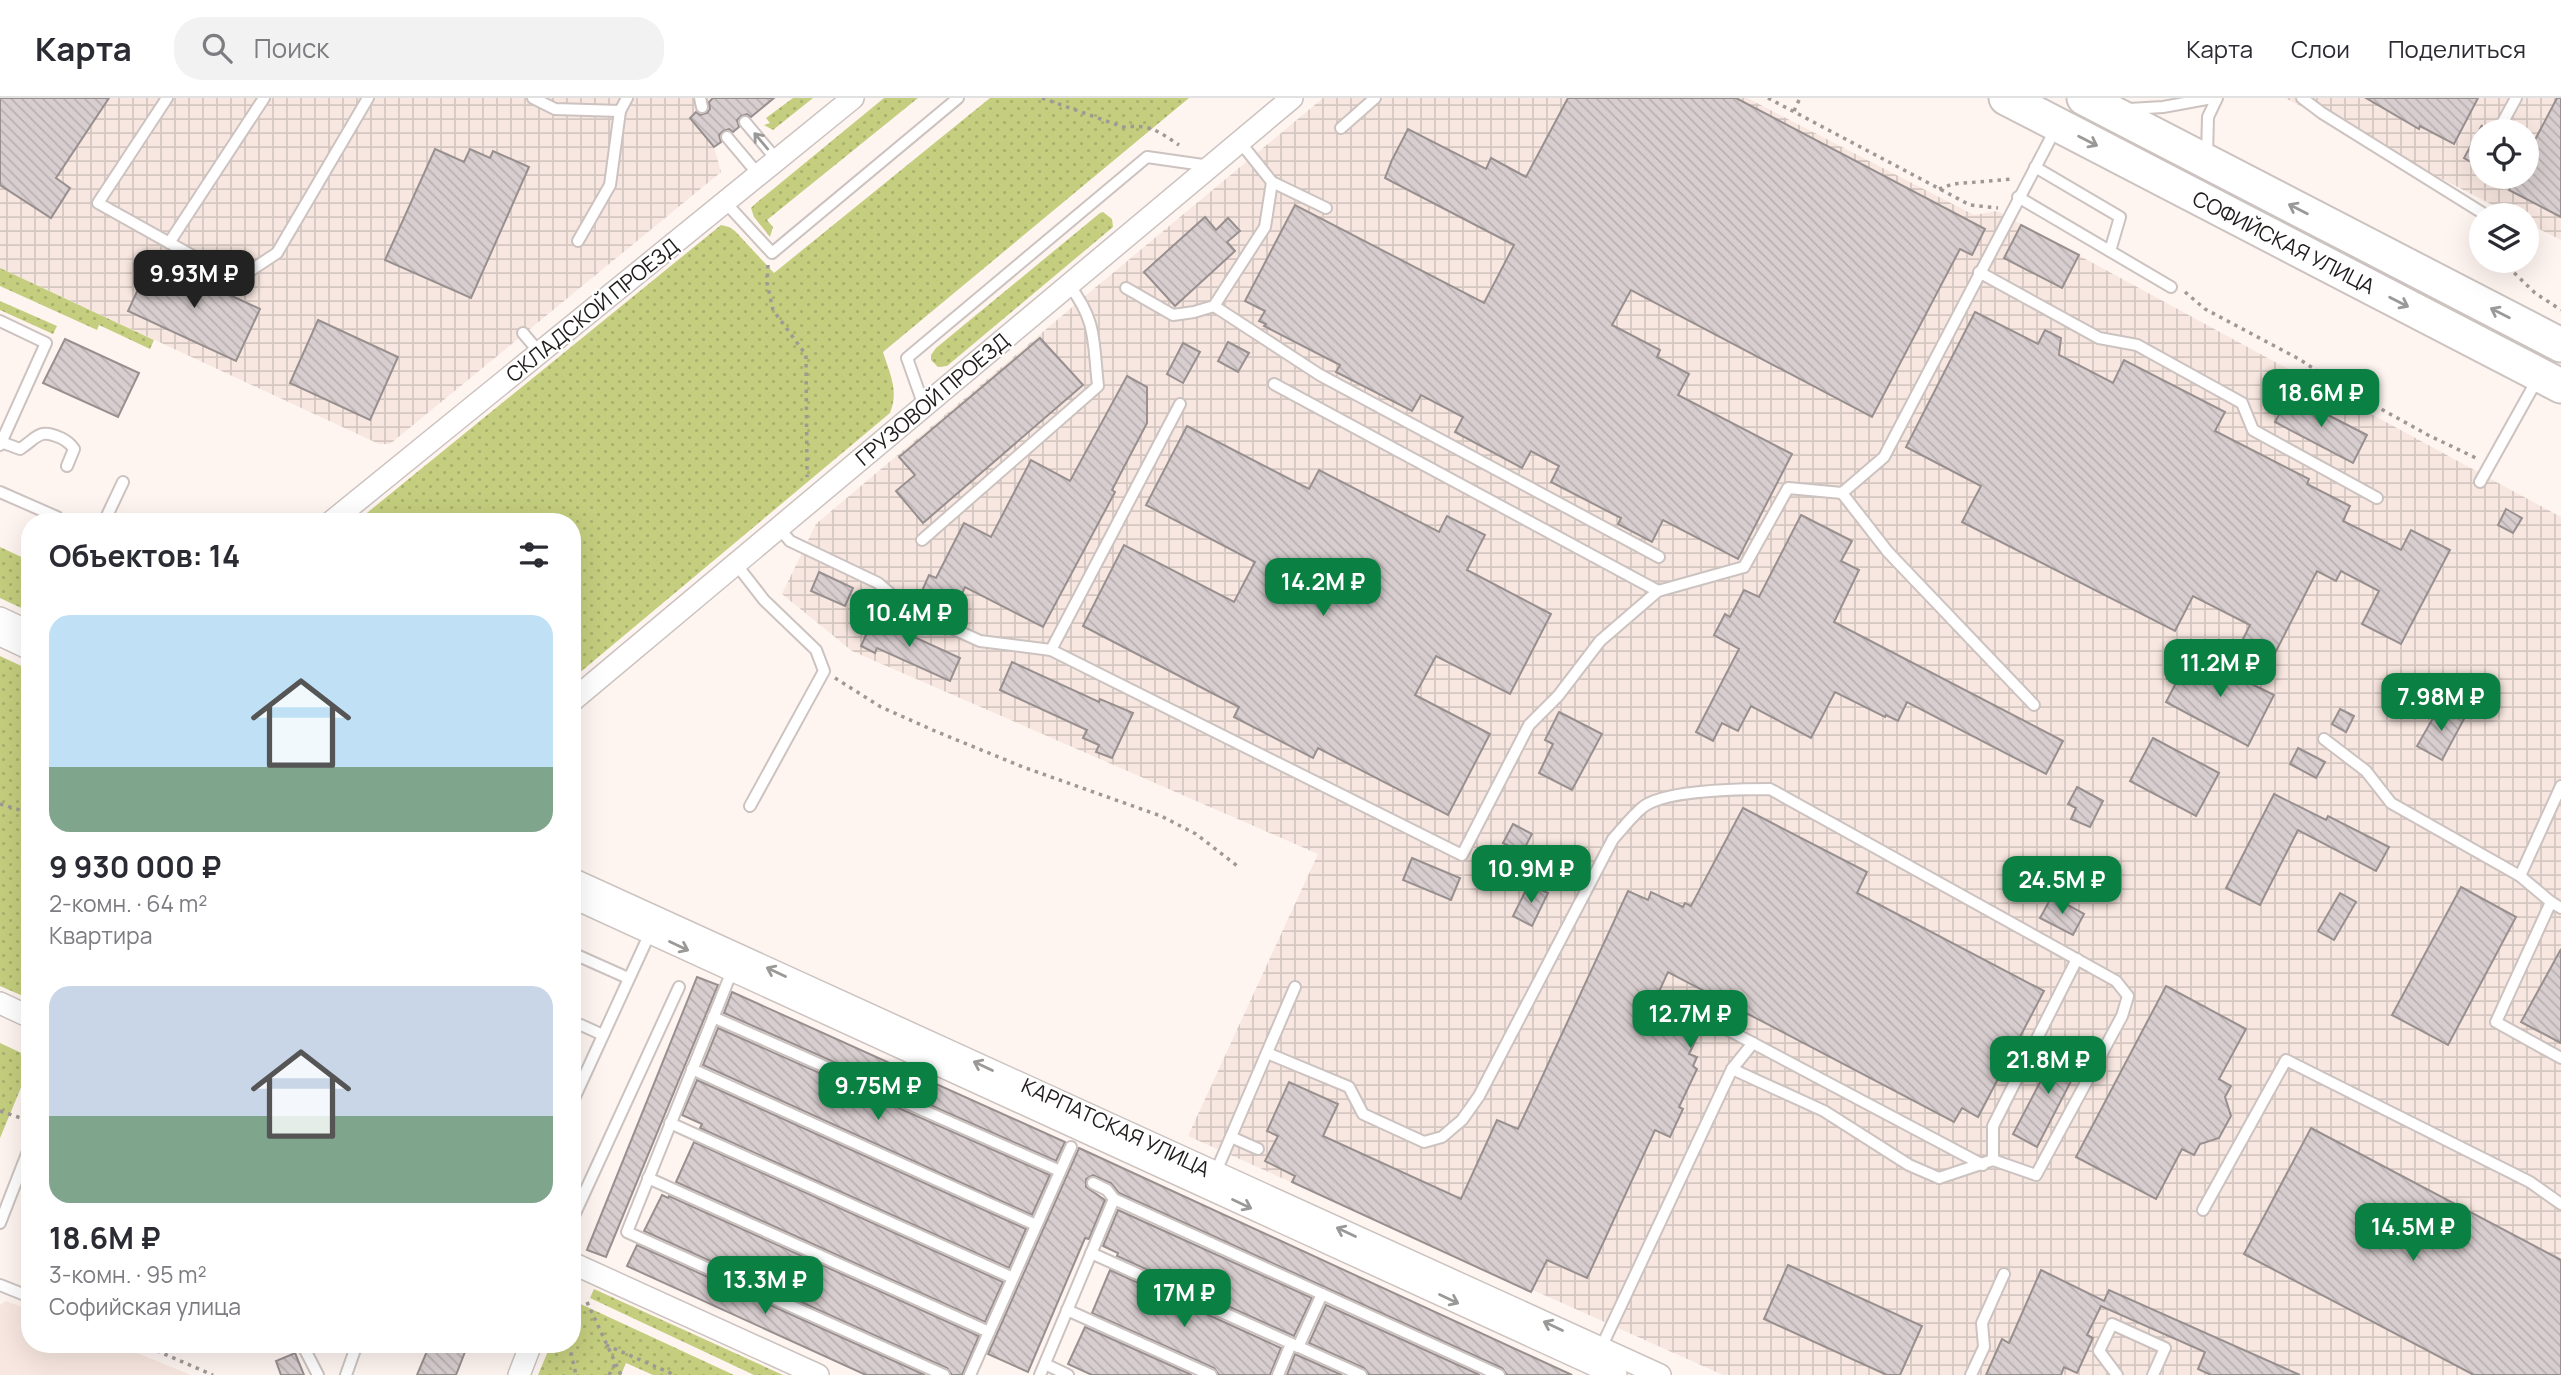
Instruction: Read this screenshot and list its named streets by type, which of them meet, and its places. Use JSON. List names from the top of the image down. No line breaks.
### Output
{"streets":{"main road":["СОФИЙСКАЯ УЛИЦА"],"street":["СКЛАДСКОЙ ПРОЕЗД","ГРУЗОВОЙ ПРОЕЗД","КАРПАТСКАЯ УЛИЦА"]},"page":{"header":"Карта","search":"Поиск","nav":["Карта","Слои","Поделиться"],"price":["9.93M ₽","18.6M ₽","14.2M ₽","10.4M ₽","11.2M ₽","7.98M ₽","10.9M ₽","24.5M ₽","12.7M ₽","21.8M ₽","9.75M ₽","14.5M ₽","13.3M ₽","17M ₽"],"heading":"Объектов: 14","list":[{"name":"9 930 000 ₽","note":"2-комн. · 64 m² · Квартира"},{"name":"18.6M ₽","note":"3-комн. · 95 m² · Софийская улица"}]}}
